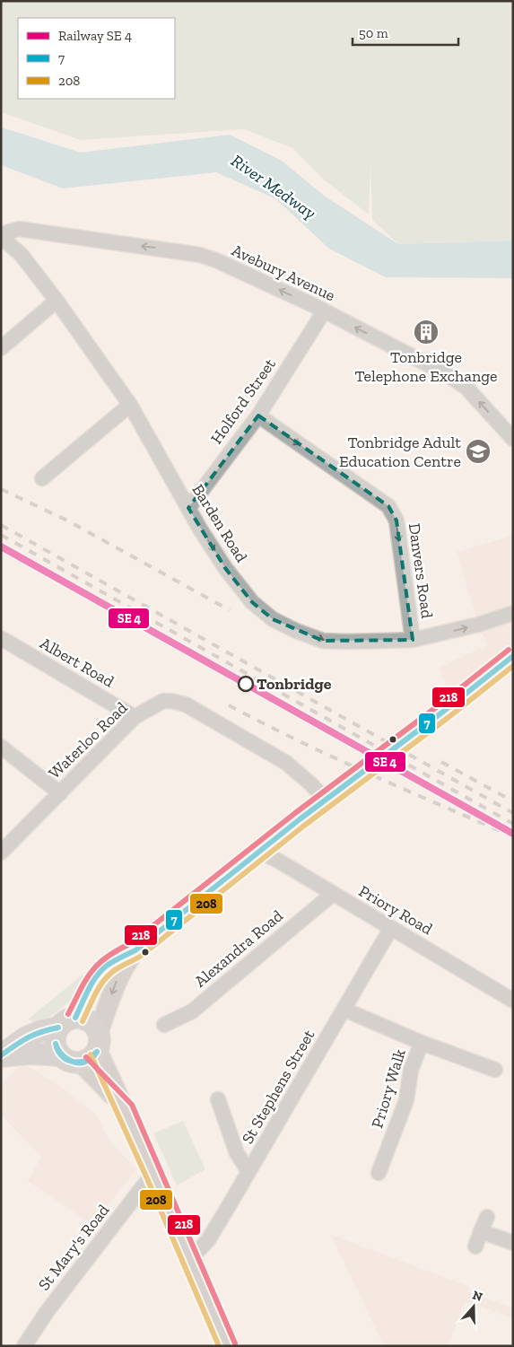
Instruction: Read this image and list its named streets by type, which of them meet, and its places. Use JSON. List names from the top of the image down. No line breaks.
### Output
{"streets":{"street":["Avebury Avenue","Holford Street","Barden Road","Danvers Road","Albert Road","Waterloo Road","Priory Road","Alexandra Road","St Stephens Street","Priory Walk","St Mary's Road"]},"crossings":[["Avebury Avenue","Holford Street"],["Avebury Avenue","Barden Road"],["Holford Street","Barden Road"],["Holford Street","Danvers Road"],["Barden Road","Danvers Road"],["Albert Road","Waterloo Road"],["Priory Road","Alexandra Road"],["Priory Road","St Stephens Street"],["St Stephens Street","Priory Walk"]],"one_way":["Avebury Avenue","Barden Road","Danvers Road"],"water":["River Medway"],"places":{"building":["Tonbridge Telephone Exchange"],"school or university":["Tonbridge Adult Education Centre"],"other":["Tonbridge"]},"lines":["transit line 218","transit line 7","transit line 208"],"legend":["Railway SE 4","7","208"],"scale_bar":"50 m","north":"top"}
